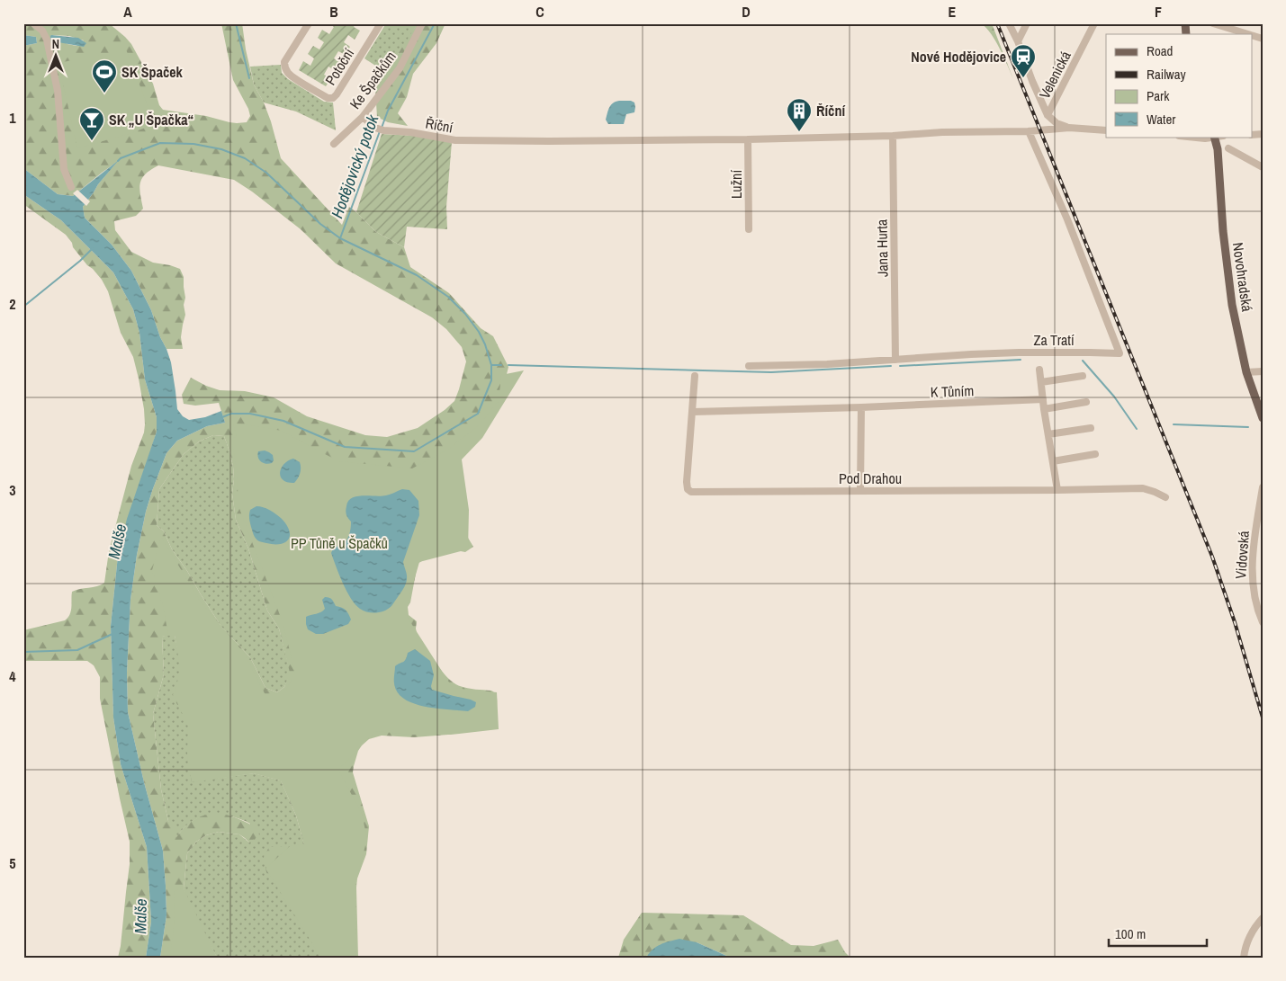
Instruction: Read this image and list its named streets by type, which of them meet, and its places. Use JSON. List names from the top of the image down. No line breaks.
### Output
{"streets":{"main road":["Novohradská"],"street":["Potoční","Velenická","Ke Špačkům","Říční","Lužní","Jana Hurta","Za Tratí","K Tůním","Pod Drahou","Vidovská"]},"crossings":[["Velenická","Říční"],["Ke Špačkům","Říční"],["Říční","Lužní"],["Říční","Jana Hurta"],["Říční","Za Tratí"],["Jana Hurta","Za Tratí"],["K Tůním","Pod Drahou"]],"water":["Hodějovický potok","Malše"],"parks":["PP Tůně u Špačků"],"places":{"station":["Nové Hodějovice"],"sports":["SK Špaček"],"building":["Říční"],"bar":["SK „U Špačka“"]},"legend":["Road","Railway","Park","Water"],"scale_bar":"100 m","north":"top","grid":{"columns":["A","B","C","D","E","F"],"rows":["1","2","3","4","5"]}}
